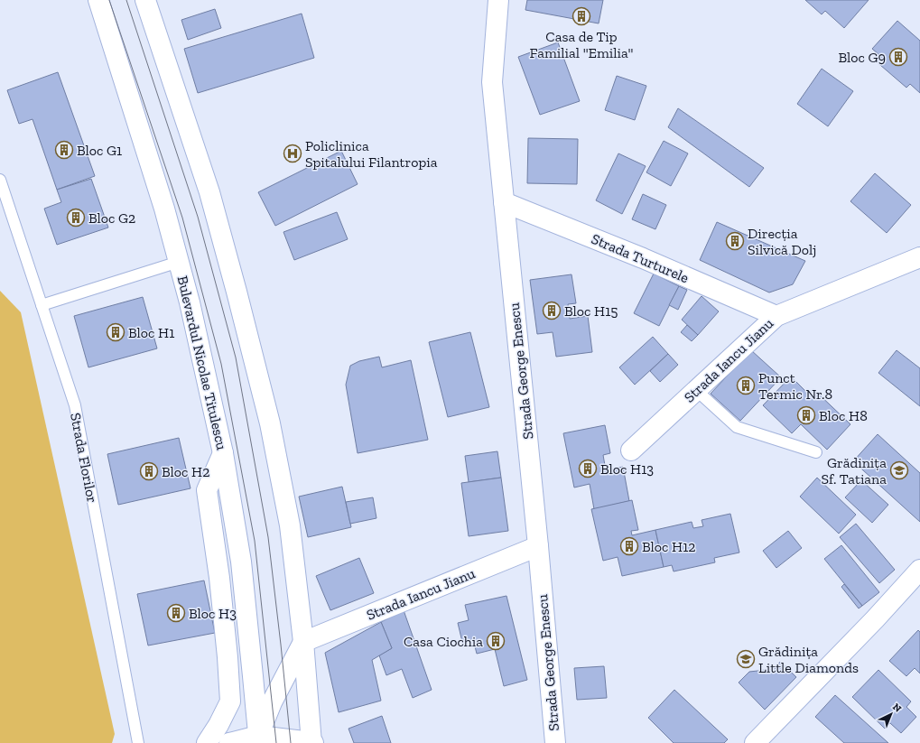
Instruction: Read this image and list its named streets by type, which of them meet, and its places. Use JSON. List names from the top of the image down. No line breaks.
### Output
{"streets":{"street":["Strada Turturele","Strada Iancu Jianu","Bulevardul Nicolae Titulescu","Strada George Enescu"],"lane":["Strada Florilor"]},"crossings":[["Strada Turturele","Strada Iancu Jianu"],["Strada Turturele","Strada George Enescu"],["Strada Iancu Jianu","Strada George Enescu"]],"places":{"building":["Casa de Tip Familial \"Emilia\"","Bloc G9","Bloc G1","Bloc G2","Direcția Silvică Dolj","Bloc H15","Bloc H1","Punct Termic Nr.8","Bloc H8","Bloc H13","Bloc H2","Bloc H12","Bloc H3","Casa Ciochia"],"hospital":["Policlinica Spitalului Filantropia"],"school or university":["Grădinița Sf. Tatiana","Grădinița Little Diamonds"]},"north":"top right"}
